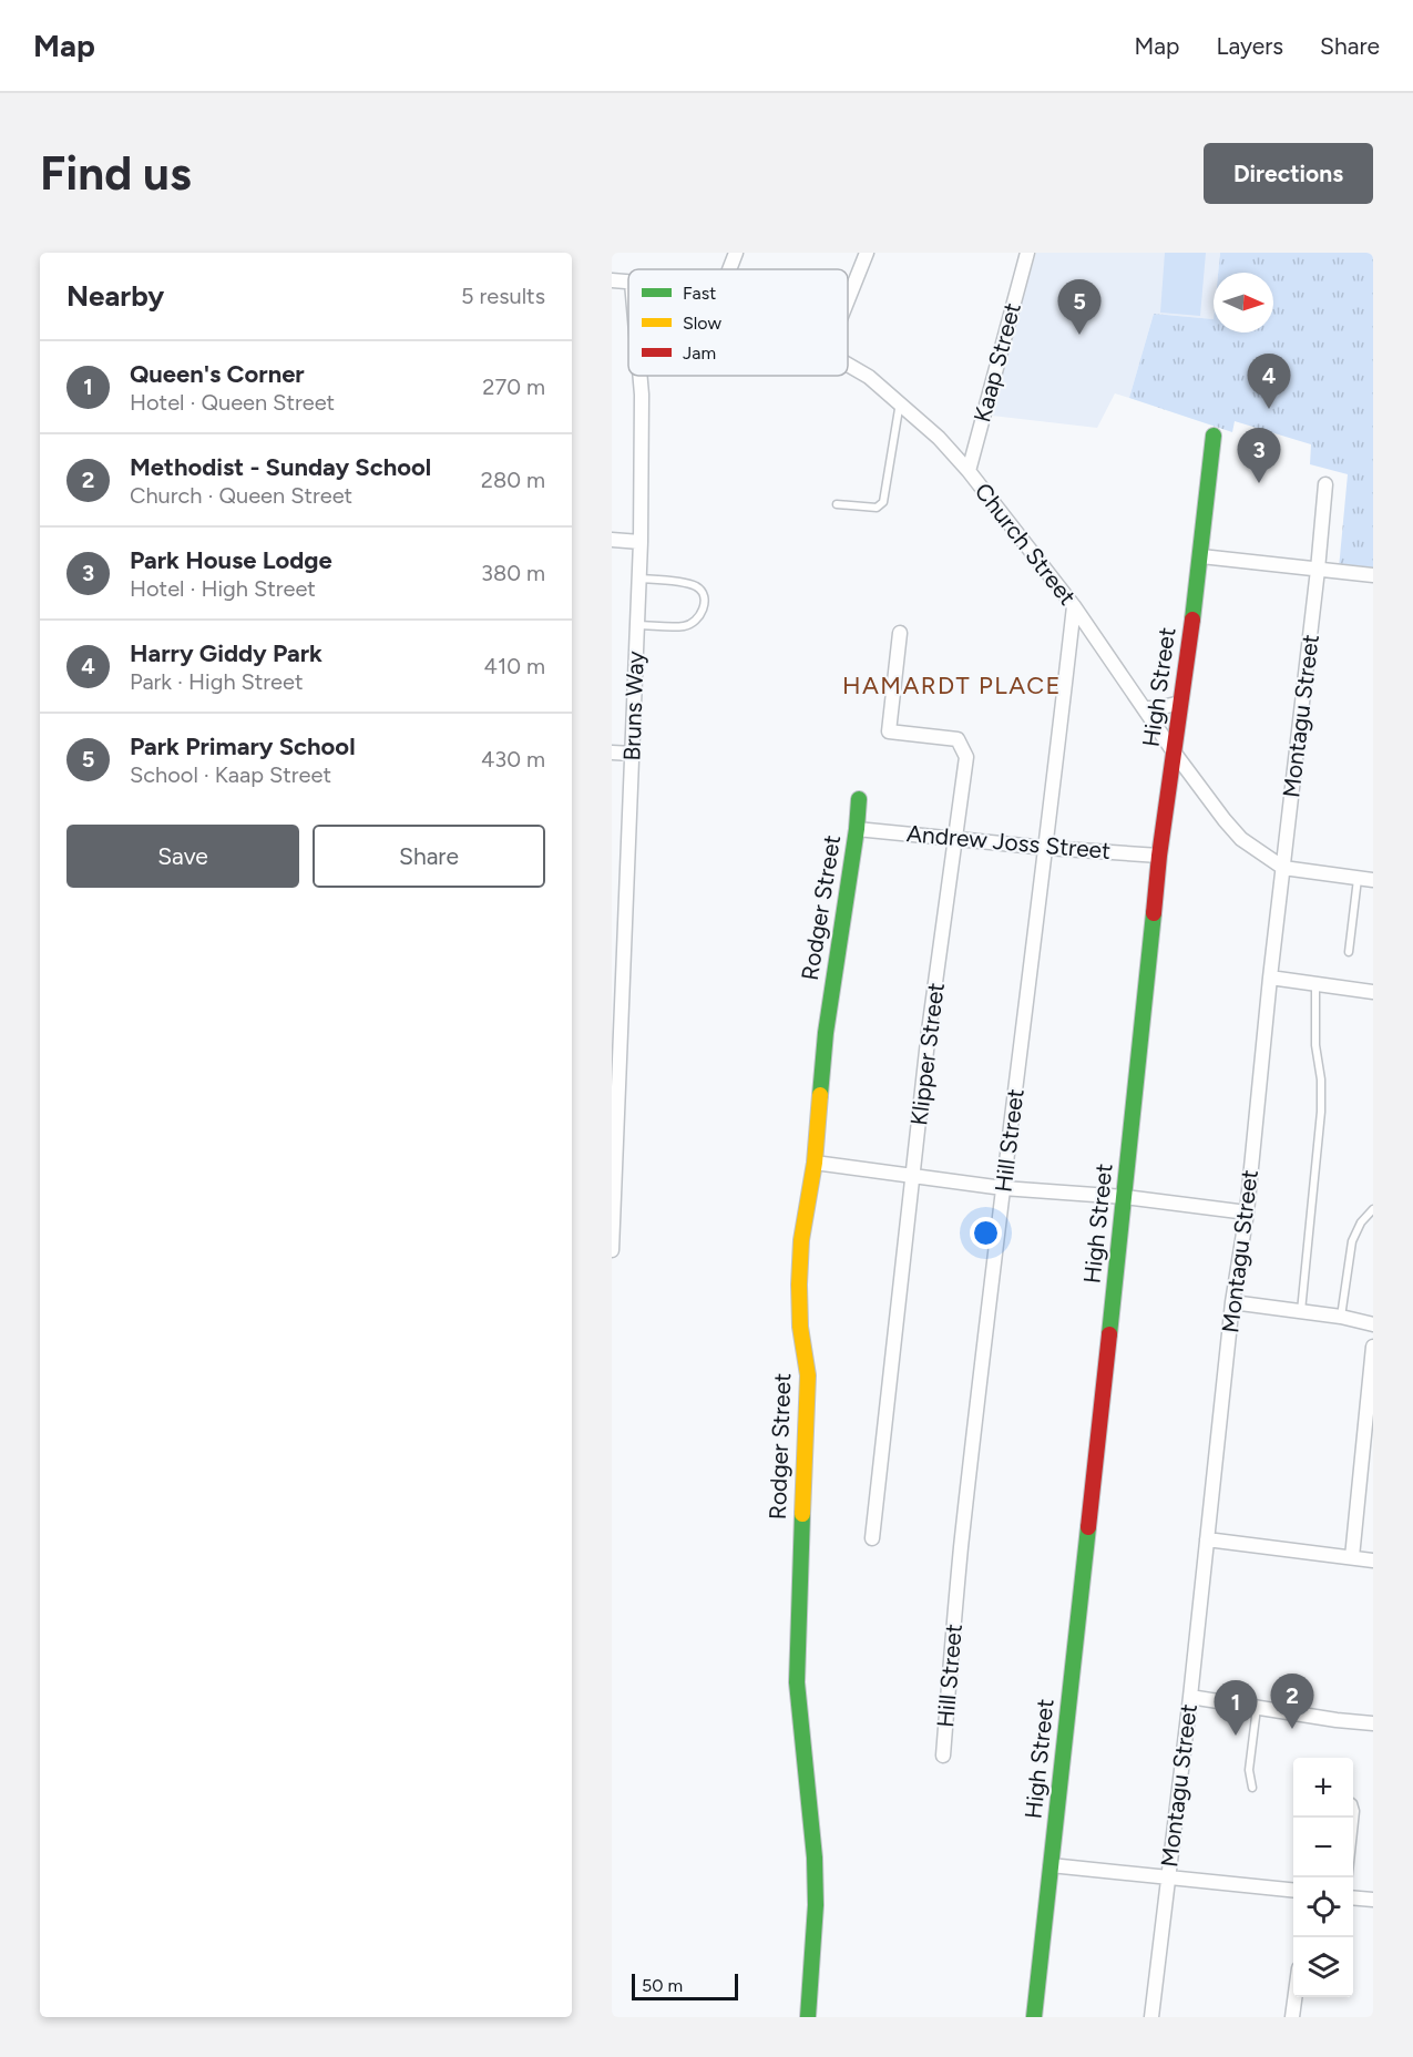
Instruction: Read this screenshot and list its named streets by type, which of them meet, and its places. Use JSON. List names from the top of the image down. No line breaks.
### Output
{"streets":{"street":["Kaap Street","Church Street","High Street","Bruns Way","Montagu Street","Andrew Joss Street","Rodger Street","Klipper Street","Hill Street"]},"crossings":[["Kaap Street","Church Street"],["Church Street","High Street"],["Church Street","Montagu Street"],["Church Street","Hill Street"],["High Street","Andrew Joss Street"],["Andrew Joss Street","Rodger Street"],["Andrew Joss Street","Klipper Street"],["Andrew Joss Street","Hill Street"]],"districts":["HAMARDT PLACE"],"legend":["Fast","Slow","Jam"],"scale_bar":"50 m","north":"right","page":{"header":"Map","nav":["Map","Layers","Share"],"buttons":["Directions",["Save","Share"]],"title":"Find us","heading":["Nearby","5 results"],"pins":["5","4","3","2","1"],"list":[{"mark":"1","name":"Queen's Corner","note":"Hotel · Queen Street","value":"270 m"},{"mark":"2","name":"Methodist - Sunday School","note":"Church · Queen Street","value":"280 m"},{"mark":"3","name":"Park House Lodge","note":"Hotel · High Street","value":"380 m"},{"mark":"4","name":"Harry Giddy Park","note":"Park · High Street","value":"410 m"},{"mark":"5","name":"Park Primary School","note":"School · Kaap Street","value":"430 m"}],"map_buttons":["+","−"],"scale":"50 m"}}
